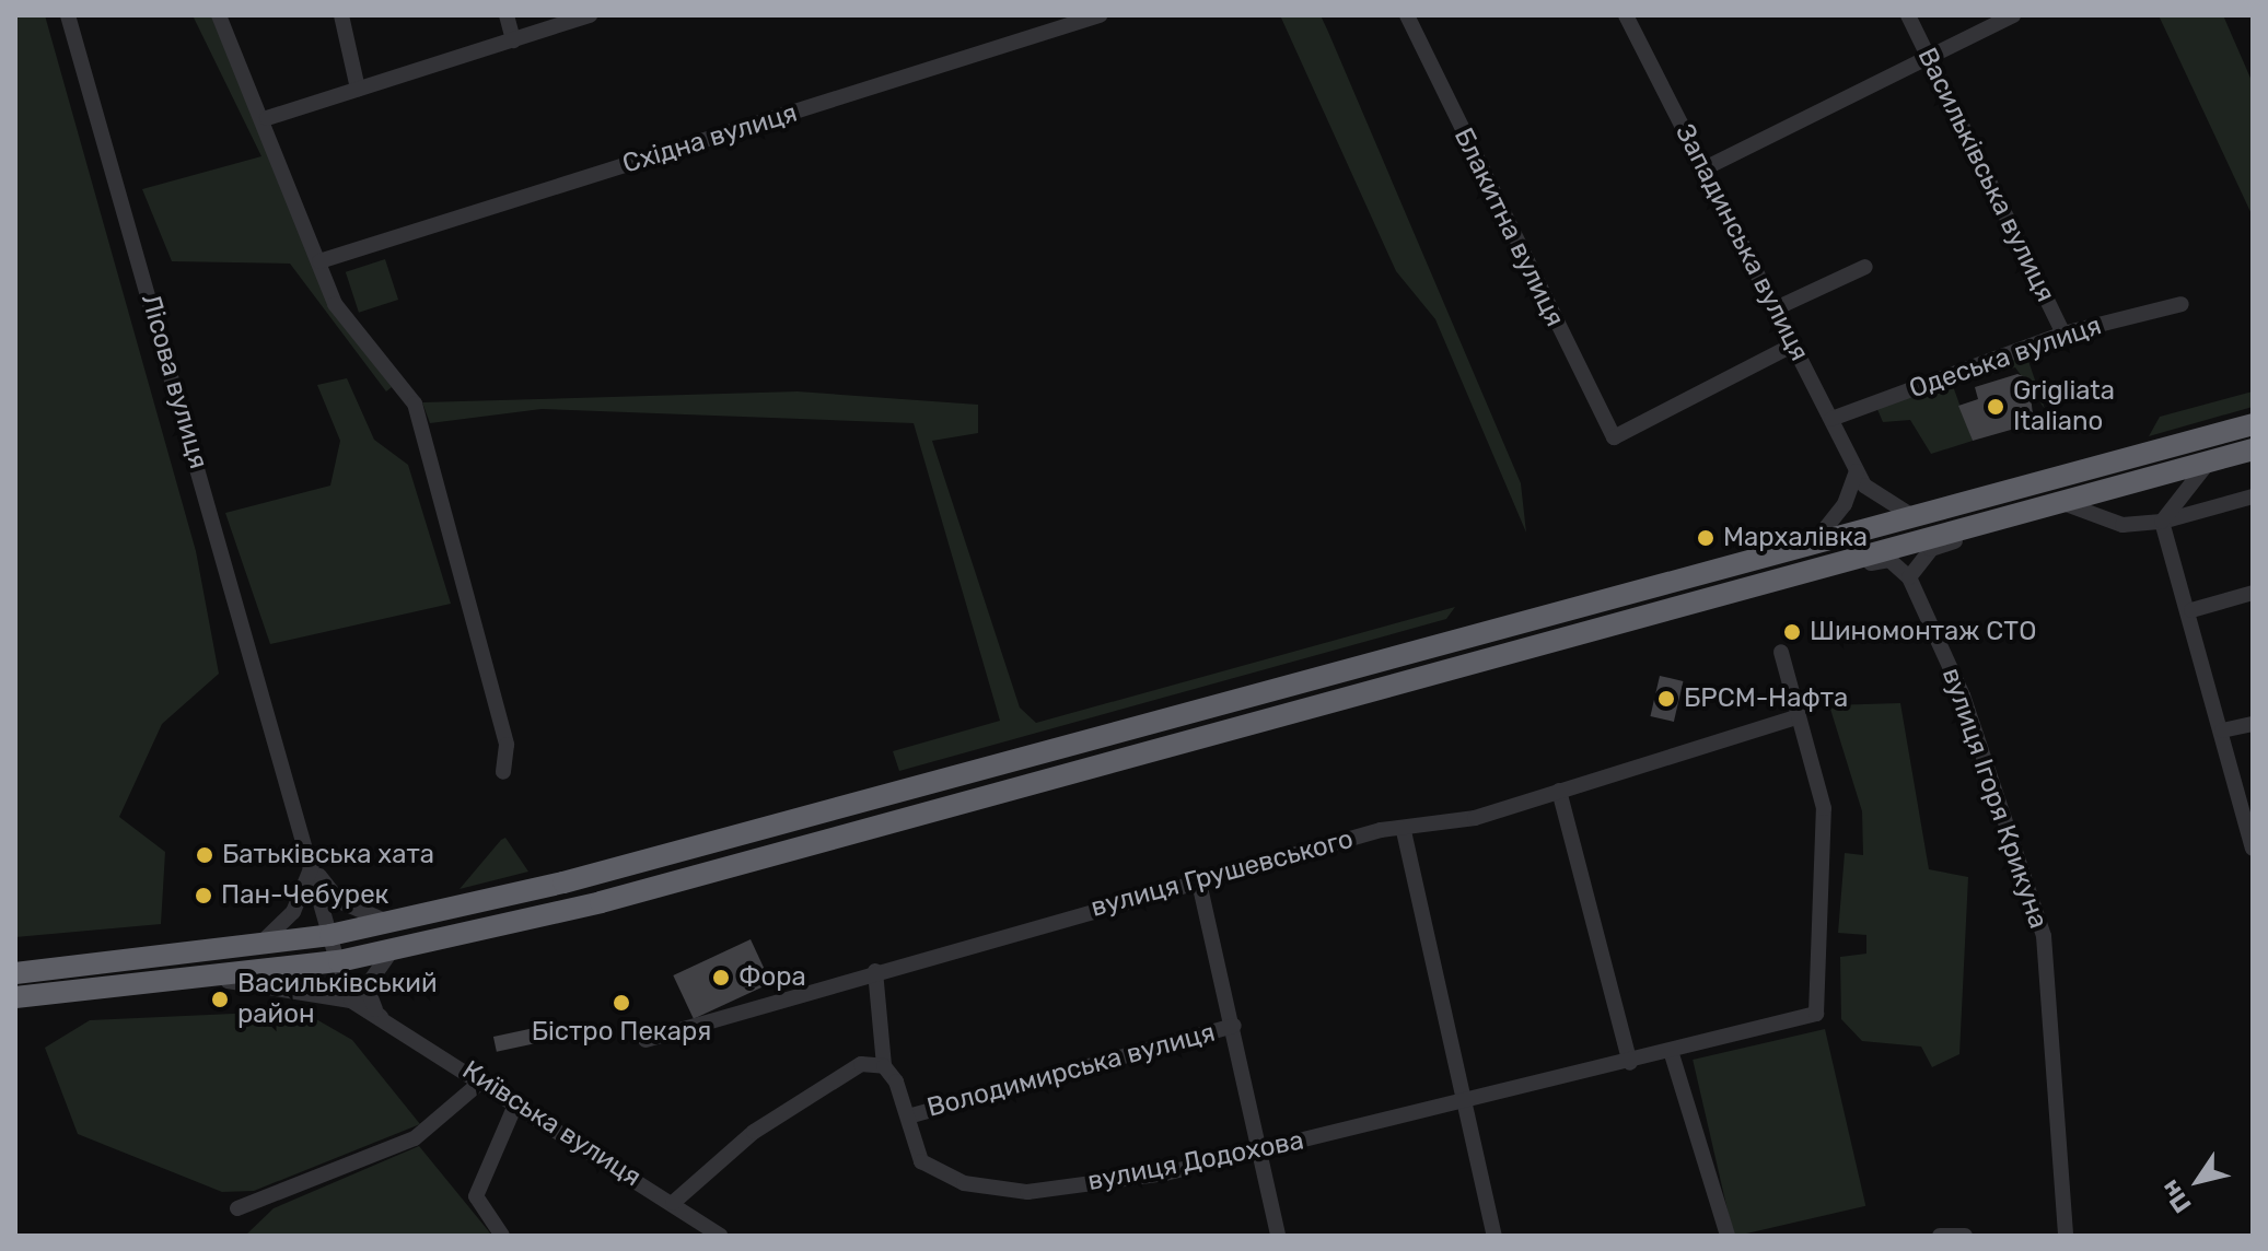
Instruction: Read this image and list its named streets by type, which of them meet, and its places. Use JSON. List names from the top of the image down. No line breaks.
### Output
{"streets":{"street":["Східна вулиця","Васильківська вулиця","Блакитна вулиця","Западинська вулиця","Одеська вулиця","Лісова вулиця","вулиця Ігоря Крикуна","вулиця Грушевського","Володимирська вулиця","Київська вулиця","вулиця Додохова"]},"crossings":[["Васильківська вулиця","Одеська вулиця"],["Блакитна вулиця","Западинська вулиця"],["Западинська вулиця","Одеська вулиця"],["Лісова вулиця","Київська вулиця"],["вулиця Грушевського","вулиця Додохова"],["Володимирська вулиця","вулиця Додохова"]],"places":["Grigliata Italiano","Мархалівка","Шиномонтаж СТО","БРСМ-Нафта","Батьківська хата","Пан-Чебурек","Фора","Васильківський район","Бістро Пекаря"],"north":"bottom left"}
